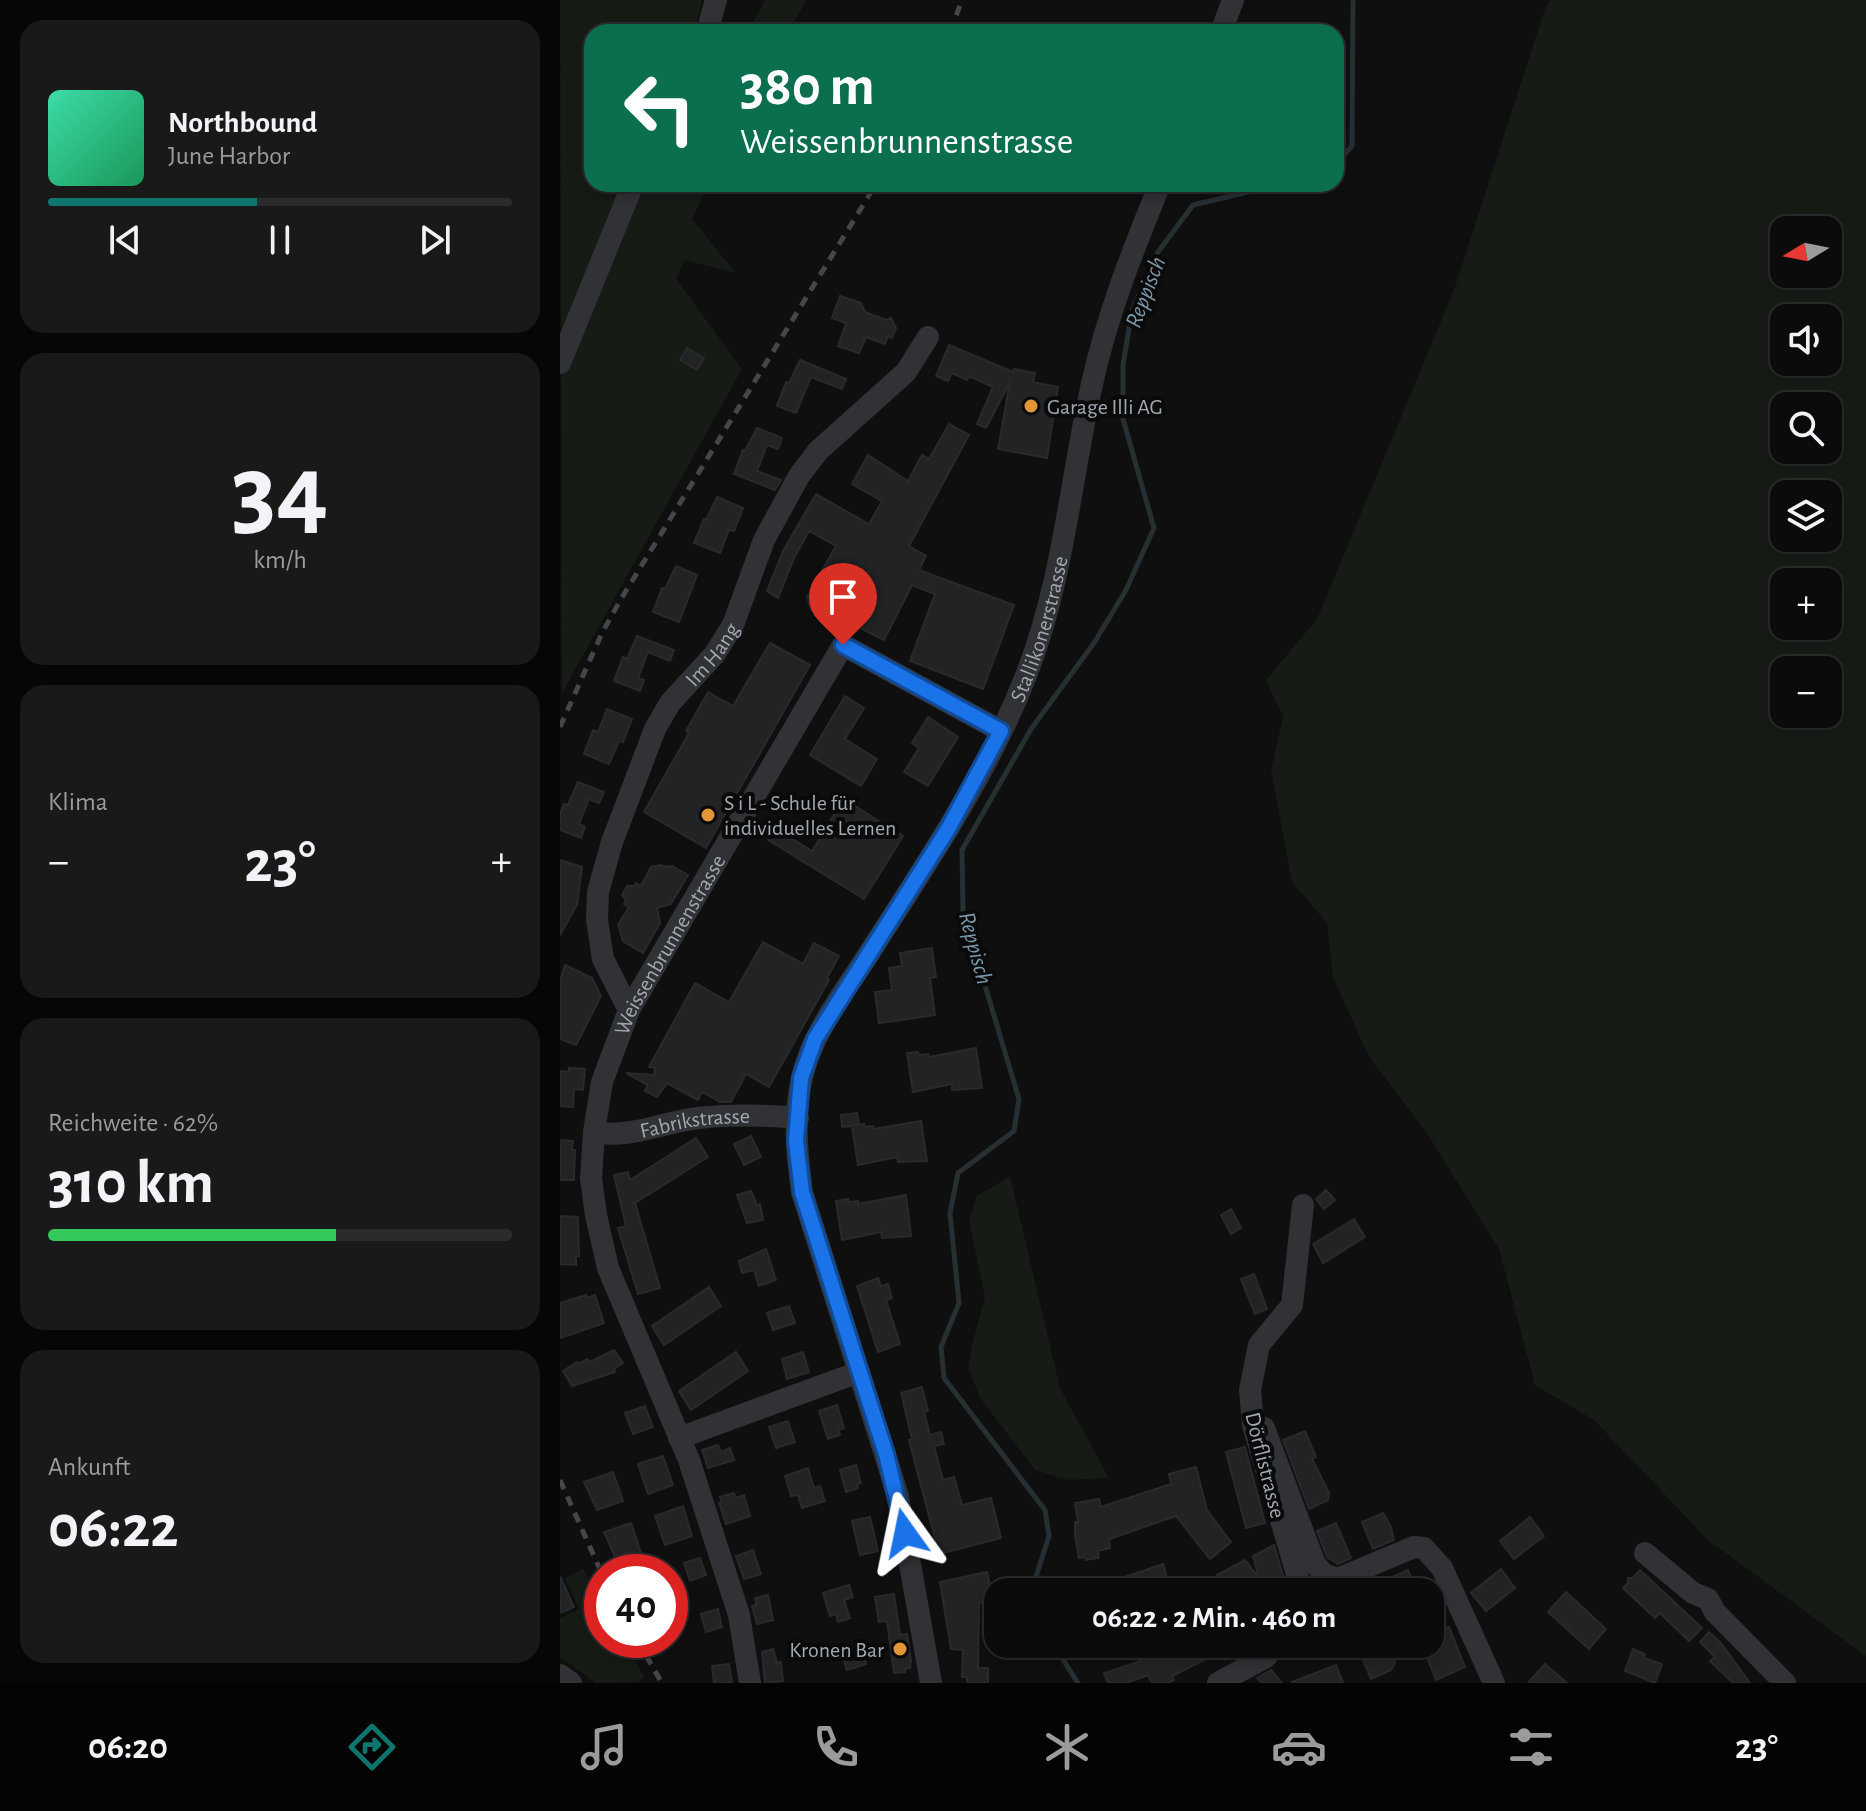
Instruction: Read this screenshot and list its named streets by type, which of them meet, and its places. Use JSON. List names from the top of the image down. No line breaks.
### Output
{"streets":{"street":["Stallikonerstrasse","Im Hang","Weissenbrunnenstrasse","Fabrikstrasse","Dörflistrasse"]},"crossings":[["Stallikonerstrasse","Weissenbrunnenstrasse"],["Stallikonerstrasse","Fabrikstrasse"],["Im Hang","Weissenbrunnenstrasse"],["Weissenbrunnenstrasse","Fabrikstrasse"]],"water":["Reppisch"],"places":["Garage Illi AG","S i L - Schule für individuelles Lernen","Kronen Bar"],"north":"left","page":{"turn":["380 m","Weissenbrunnenstrasse"],"song":["Northbound","June Harbor"],"map_buttons":["+","−"],"tile":[["34","km/h"],"Klima",["Reichweite · 62%","310 km"],["Ankunft","06:22"]],"heat":["−","23°","+"],"limit":"40","trip":"06:22 · 2 Min. · 460 m","tabs":["06:20","23°"]}}
